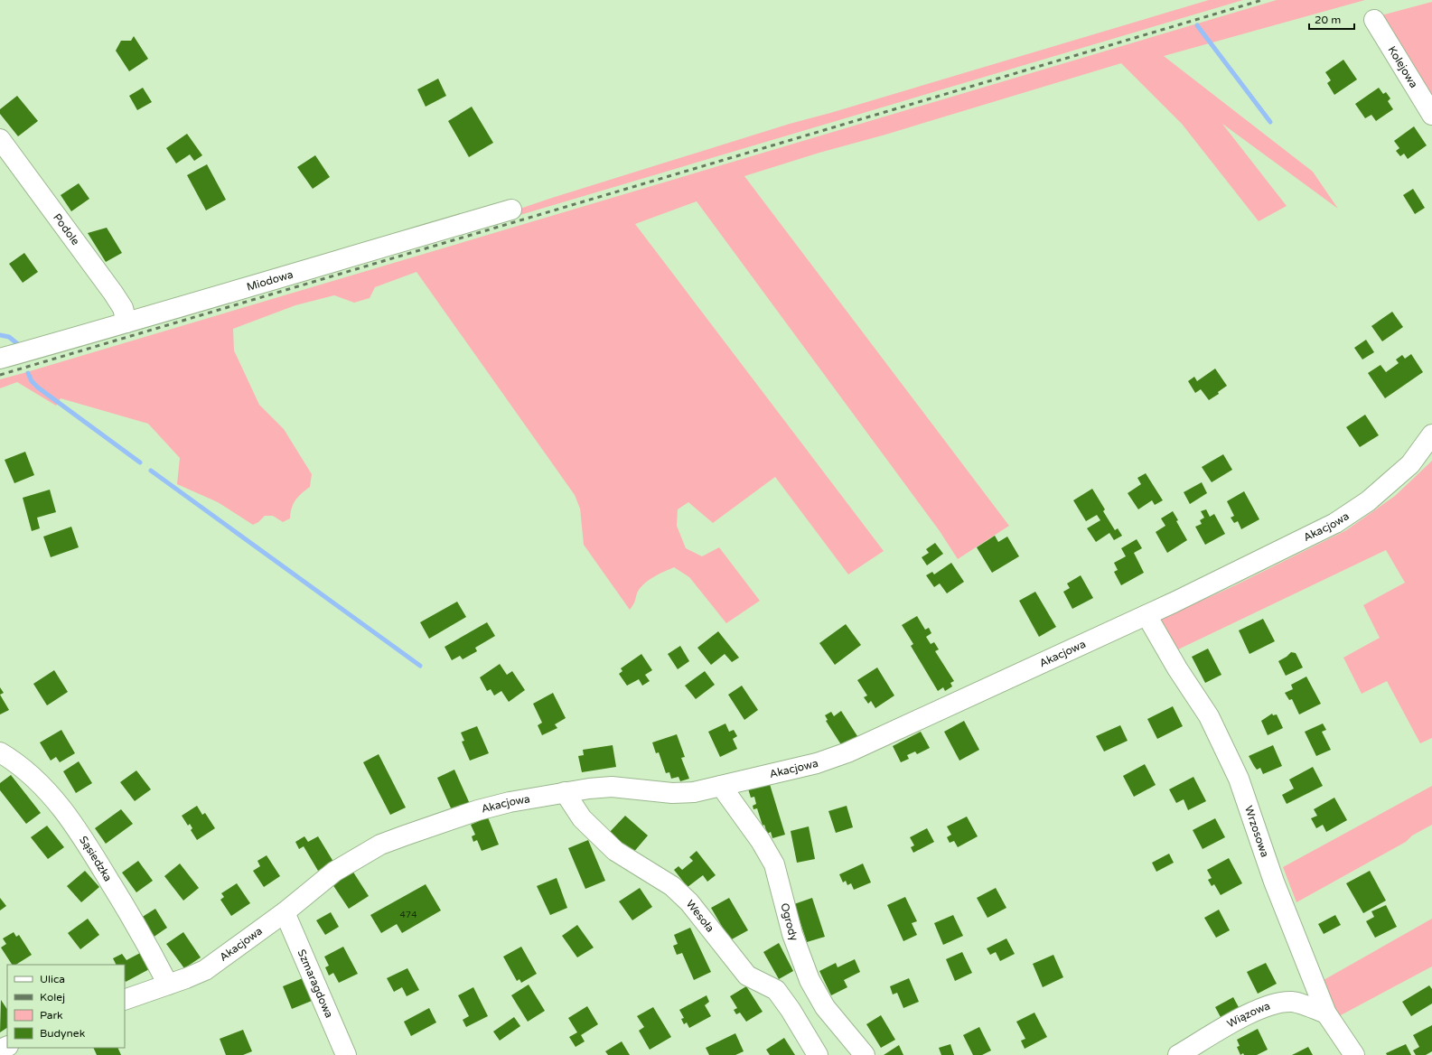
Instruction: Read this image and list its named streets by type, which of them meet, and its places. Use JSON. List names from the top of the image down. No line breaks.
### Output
{"streets":{"street":["Kolejowa","Podole","Miodowa","Akacjowa","Wrzosowa","Sąsiedzka","Wesoła","Ogrody","Szmaragdowa","Wiązowa"]},"crossings":[["Podole","Miodowa"],["Akacjowa","Wrzosowa"],["Akacjowa","Sąsiedzka"],["Akacjowa","Wesoła"],["Akacjowa","Ogrody"],["Akacjowa","Szmaragdowa"],["Wrzosowa","Wiązowa"]],"house_numbers":["474"],"legend":["Ulica","Kolej","Park","Budynek"],"scale_bar":"20 m"}
